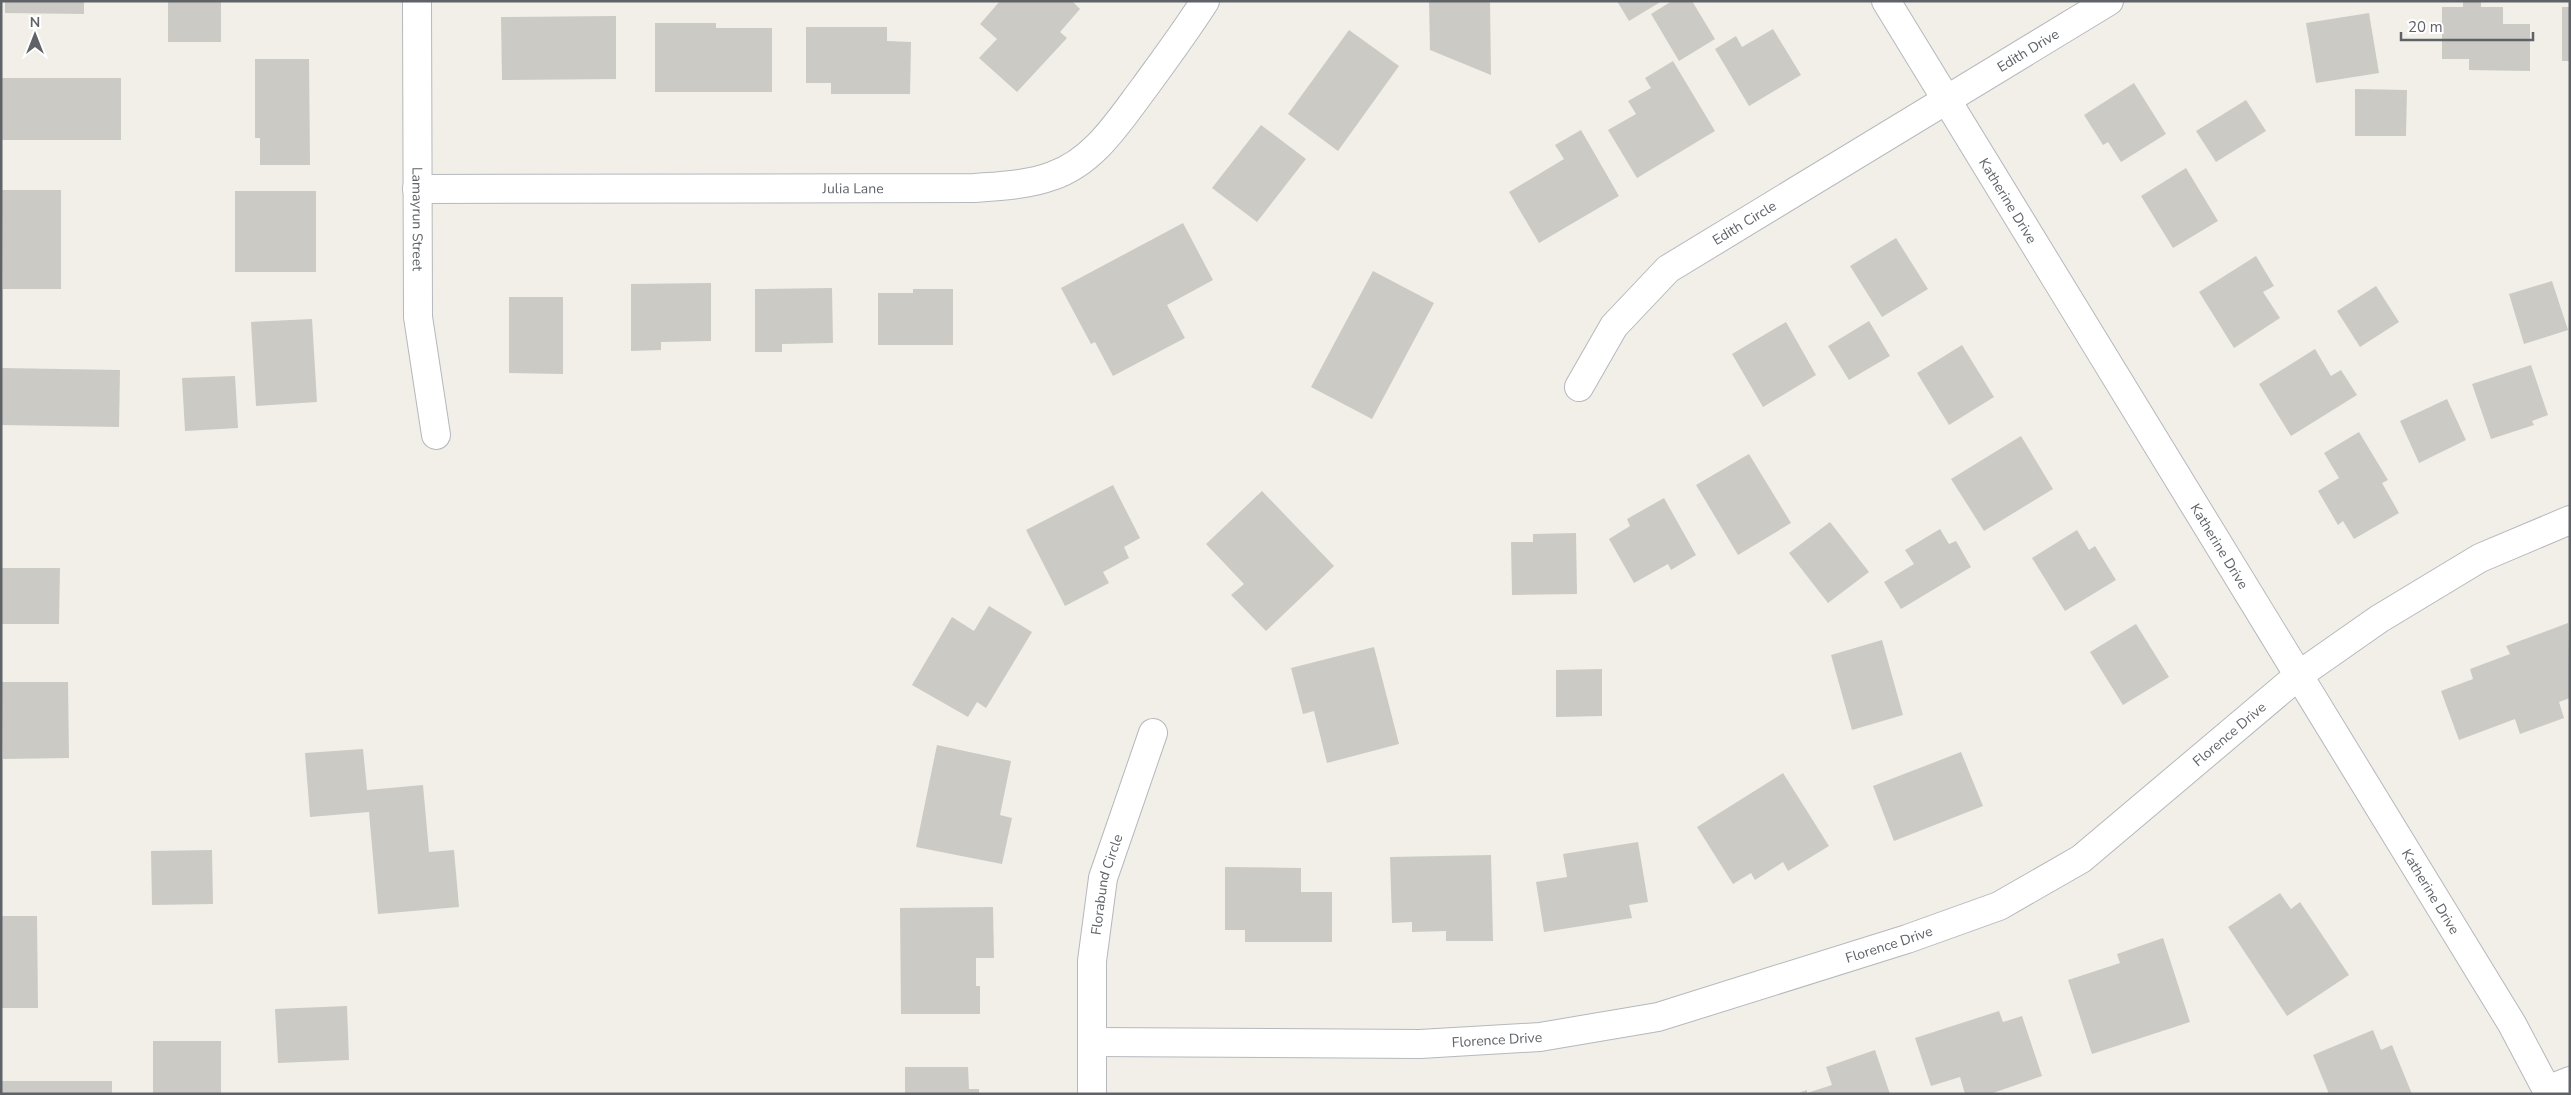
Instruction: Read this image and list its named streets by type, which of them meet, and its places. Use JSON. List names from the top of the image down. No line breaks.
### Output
{"streets":{"street":["Edith Drive","Julia Lane","Katherine Drive","Lamayrun Street","Edith Circle","Florence Drive","Florabund Circle"]},"crossings":[["Edith Drive","Katherine Drive"],["Edith Drive","Edith Circle"],["Julia Lane","Lamayrun Street"],["Katherine Drive","Edith Circle"],["Katherine Drive","Florence Drive"],["Florence Drive","Florabund Circle"]],"scale_bar":"20 m","north":"top"}
